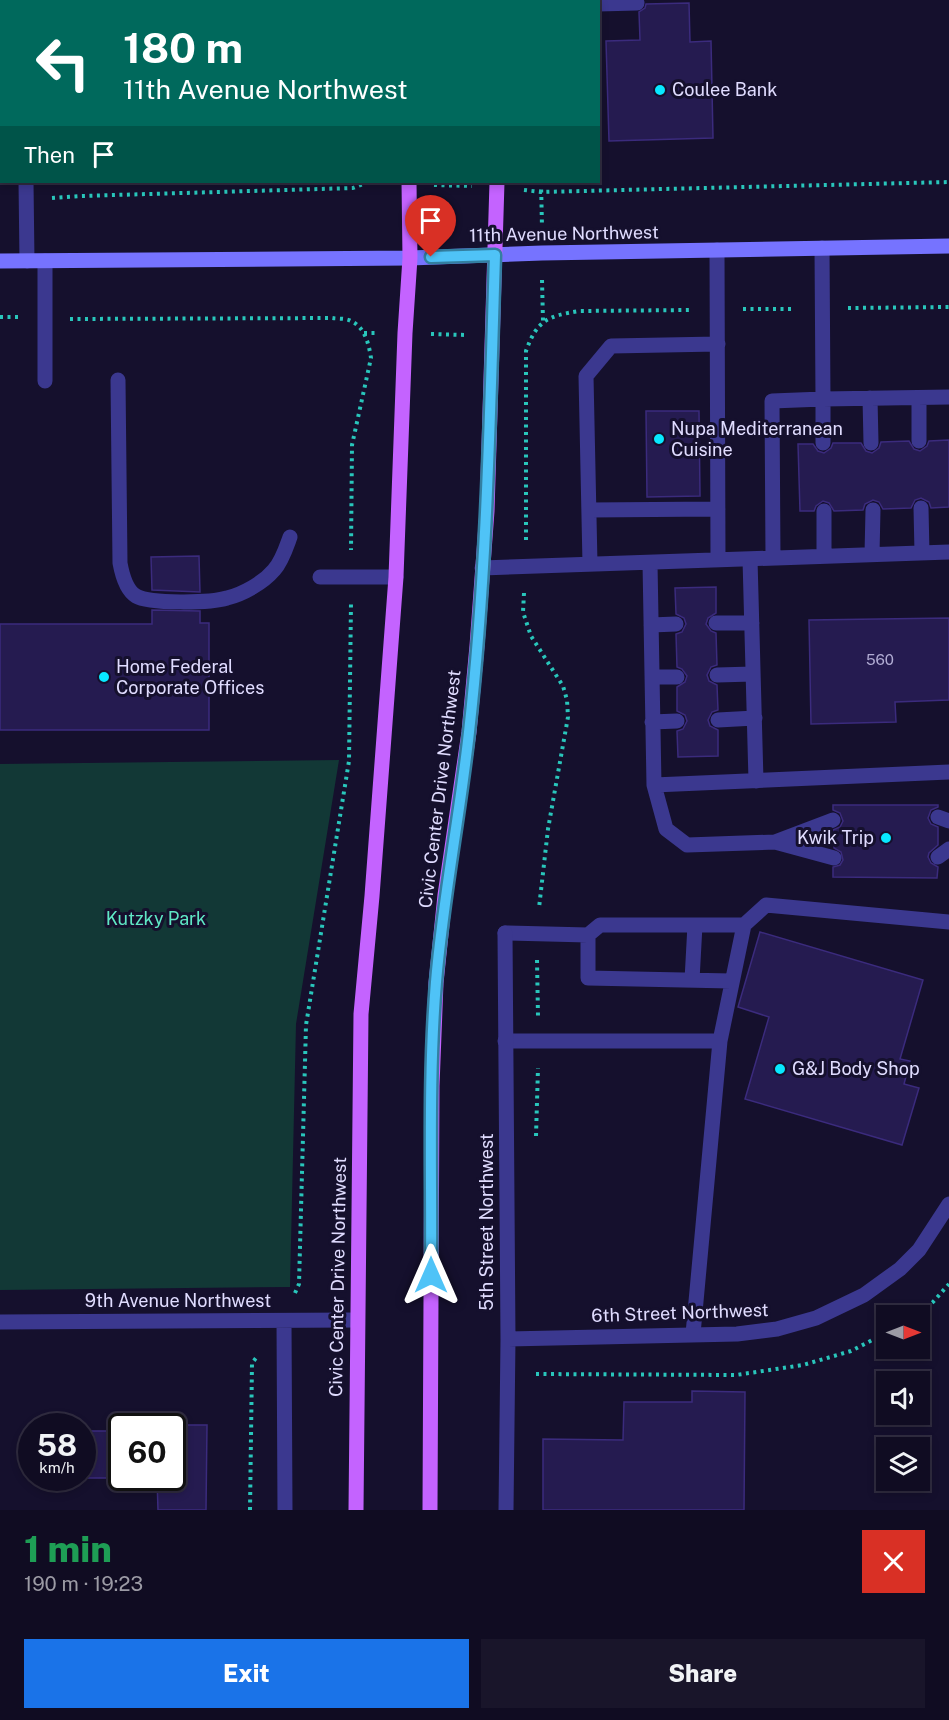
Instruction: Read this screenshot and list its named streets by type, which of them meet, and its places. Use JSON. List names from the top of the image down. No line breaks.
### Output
{"streets":{"main road":["11th Avenue Northwest","Civic Center Drive Northwest"],"street":["5th Street Northwest","9th Avenue Northwest","6th Street Northwest"]},"crossings":[["11th Avenue Northwest","Civic Center Drive Northwest"],["Civic Center Drive Northwest","9th Avenue Northwest"],["5th Street Northwest","6th Street Northwest"]],"parks":["Kutzky Park"],"places":["Coulee Bank","Nupa Mediterranean Cuisine","Home Federal Corporate Offices","Kwik Trip","G&J Body Shop"],"house_numbers":["560"],"north":"right","page":{"turn":["180 m","11th Avenue Northwest"],"then":"Then","speed":"58 km/h","limit":"60","heading":["1 min","190 m · 19:23"],"buttons":["Exit","Share"]}}
